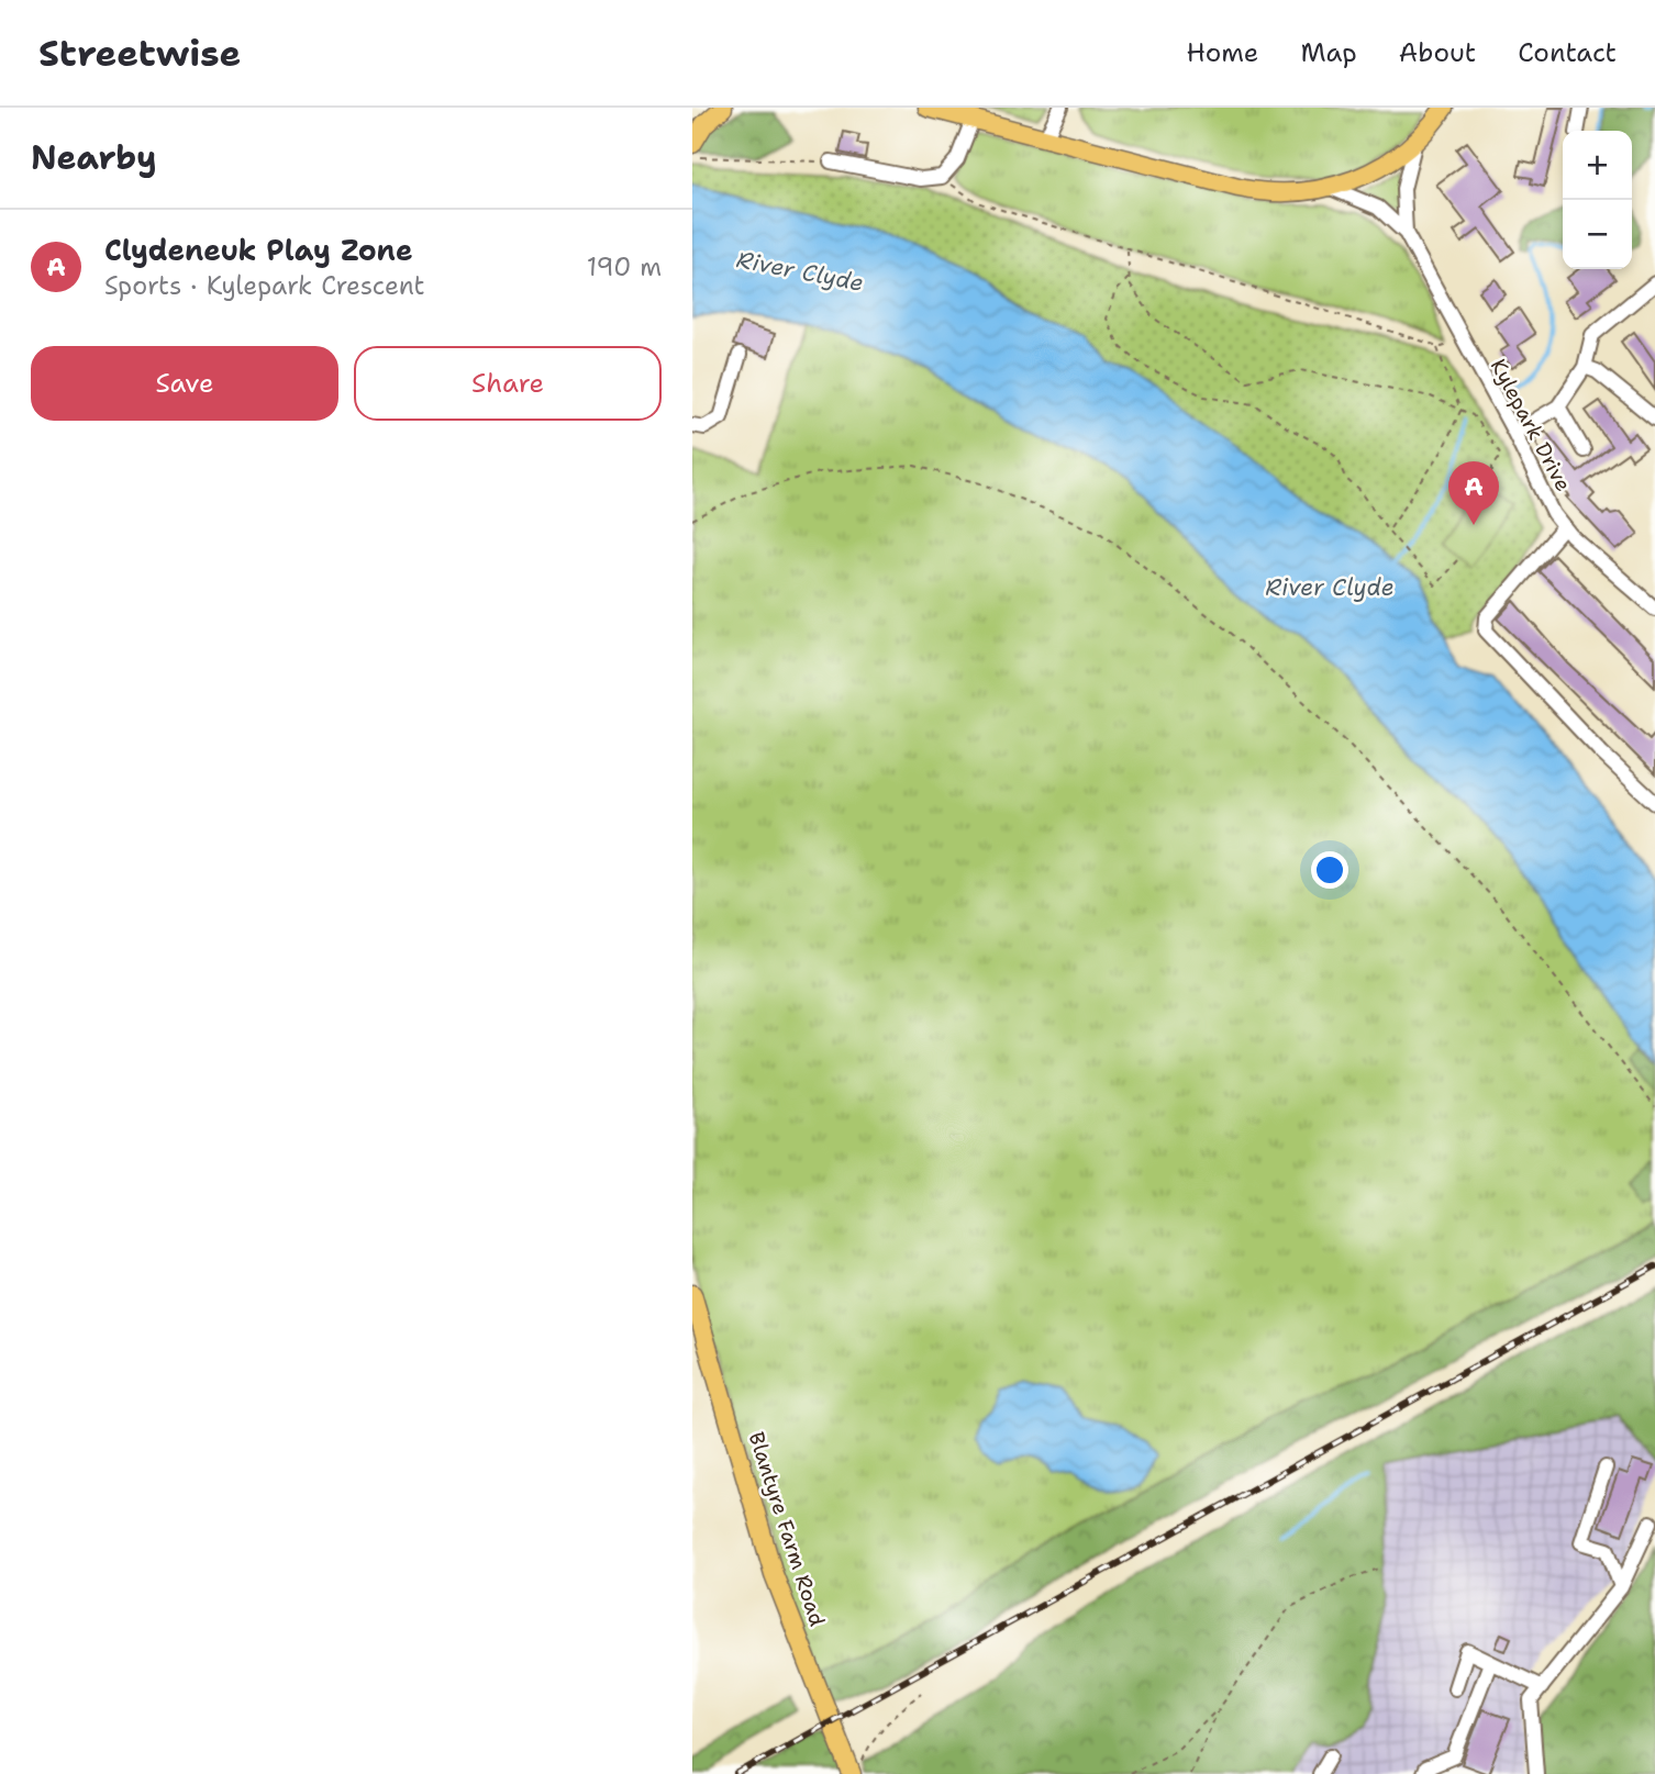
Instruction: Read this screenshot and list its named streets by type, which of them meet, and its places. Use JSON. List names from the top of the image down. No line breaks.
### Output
{"streets":{"main road":["Blantyre Farm Road"],"street":["Kylepark Drive"]},"water":["River Clyde"],"page":{"header":"Streetwise","nav":["Home","Map","About","Contact"],"heading":"Nearby","map_buttons":["+","−"],"list":[{"mark":"A","name":"Clydeneuk Play Zone","note":"Sports · Kylepark Crescent","value":"190 m"}],"buttons":["Save","Share"],"pins":"A"}}
